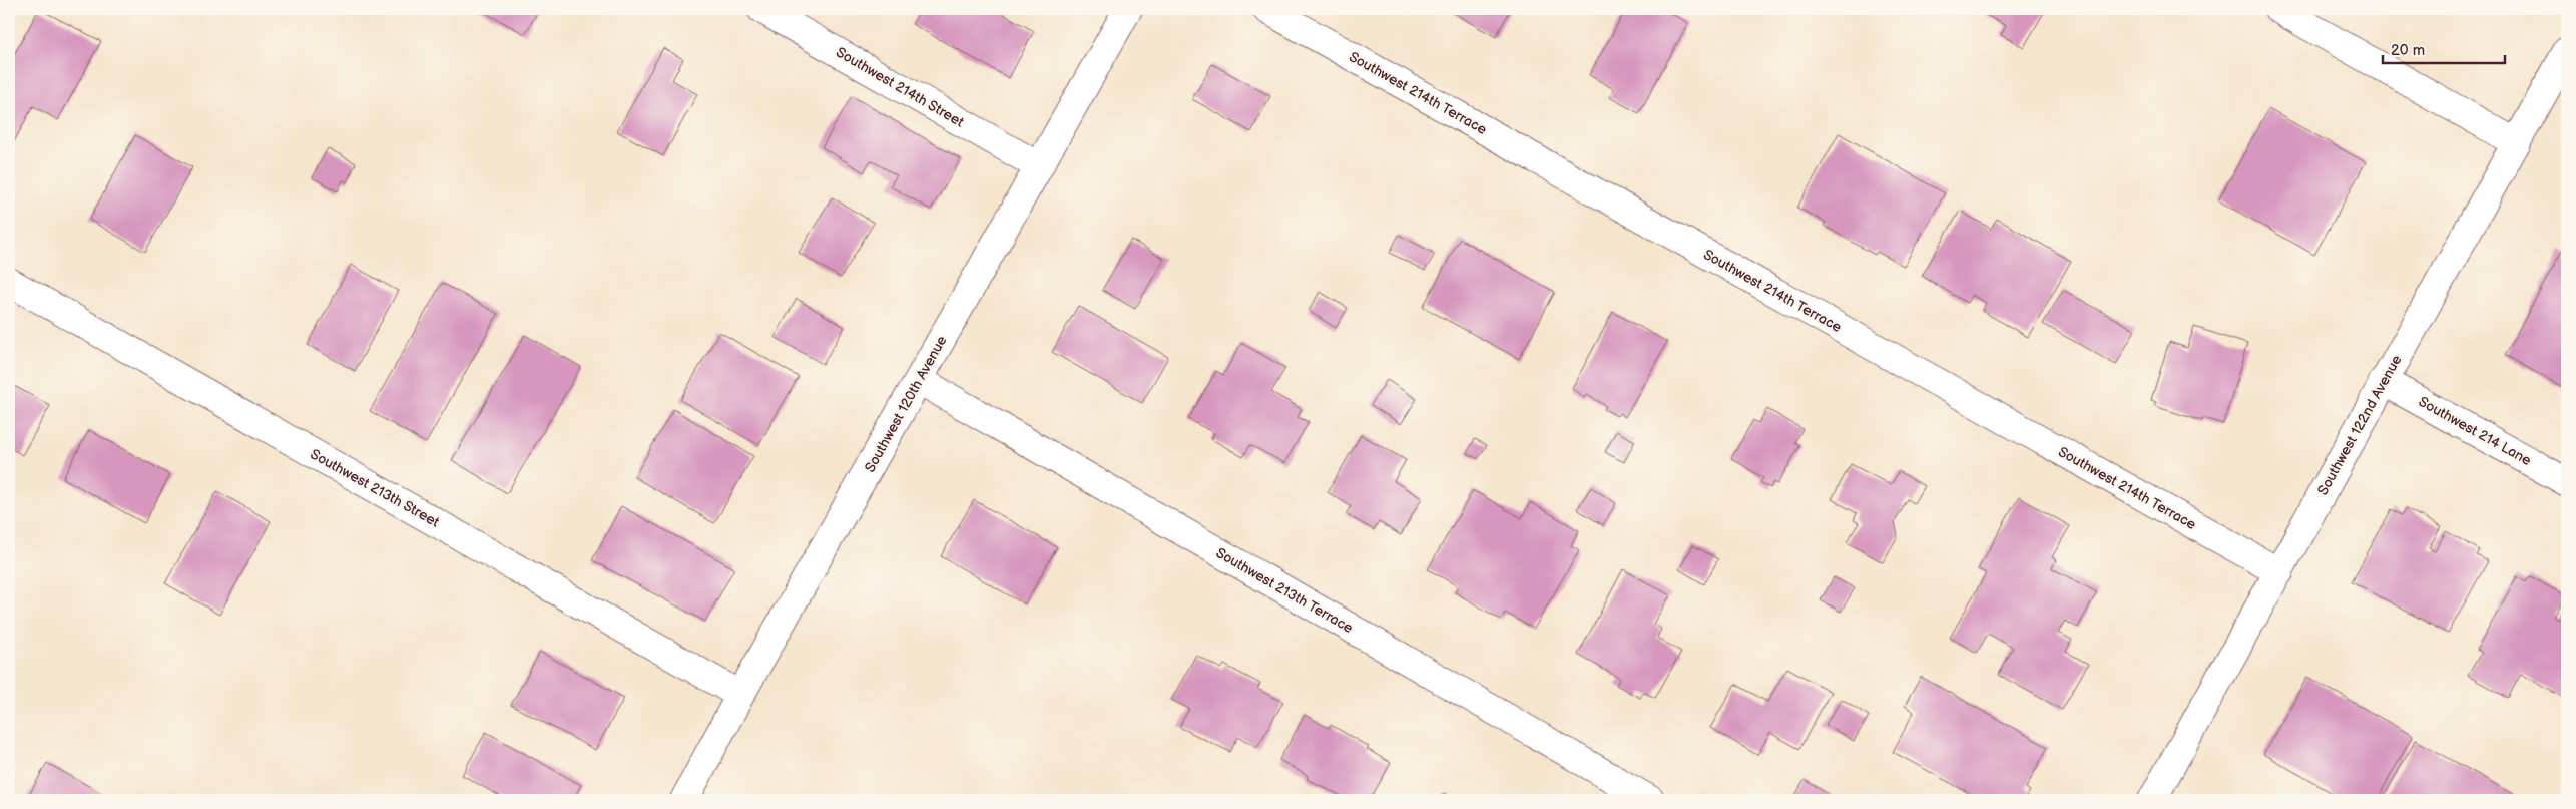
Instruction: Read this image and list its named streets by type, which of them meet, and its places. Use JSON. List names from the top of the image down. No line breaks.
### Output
{"streets":{"street":["Southwest 214th Street","Southwest 214th Terrace","Southwest 120th Avenue","Southwest 122nd Avenue","Southwest 214 Lane","Southwest 213th Street","Southwest 213th Terrace"]},"crossings":[["Southwest 214th Street","Southwest 120th Avenue"],["Southwest 214th Terrace","Southwest 122nd Avenue"],["Southwest 120th Avenue","Southwest 213th Street"],["Southwest 120th Avenue","Southwest 213th Terrace"],["Southwest 122nd Avenue","Southwest 214 Lane"]],"scale_bar":"20 m"}
